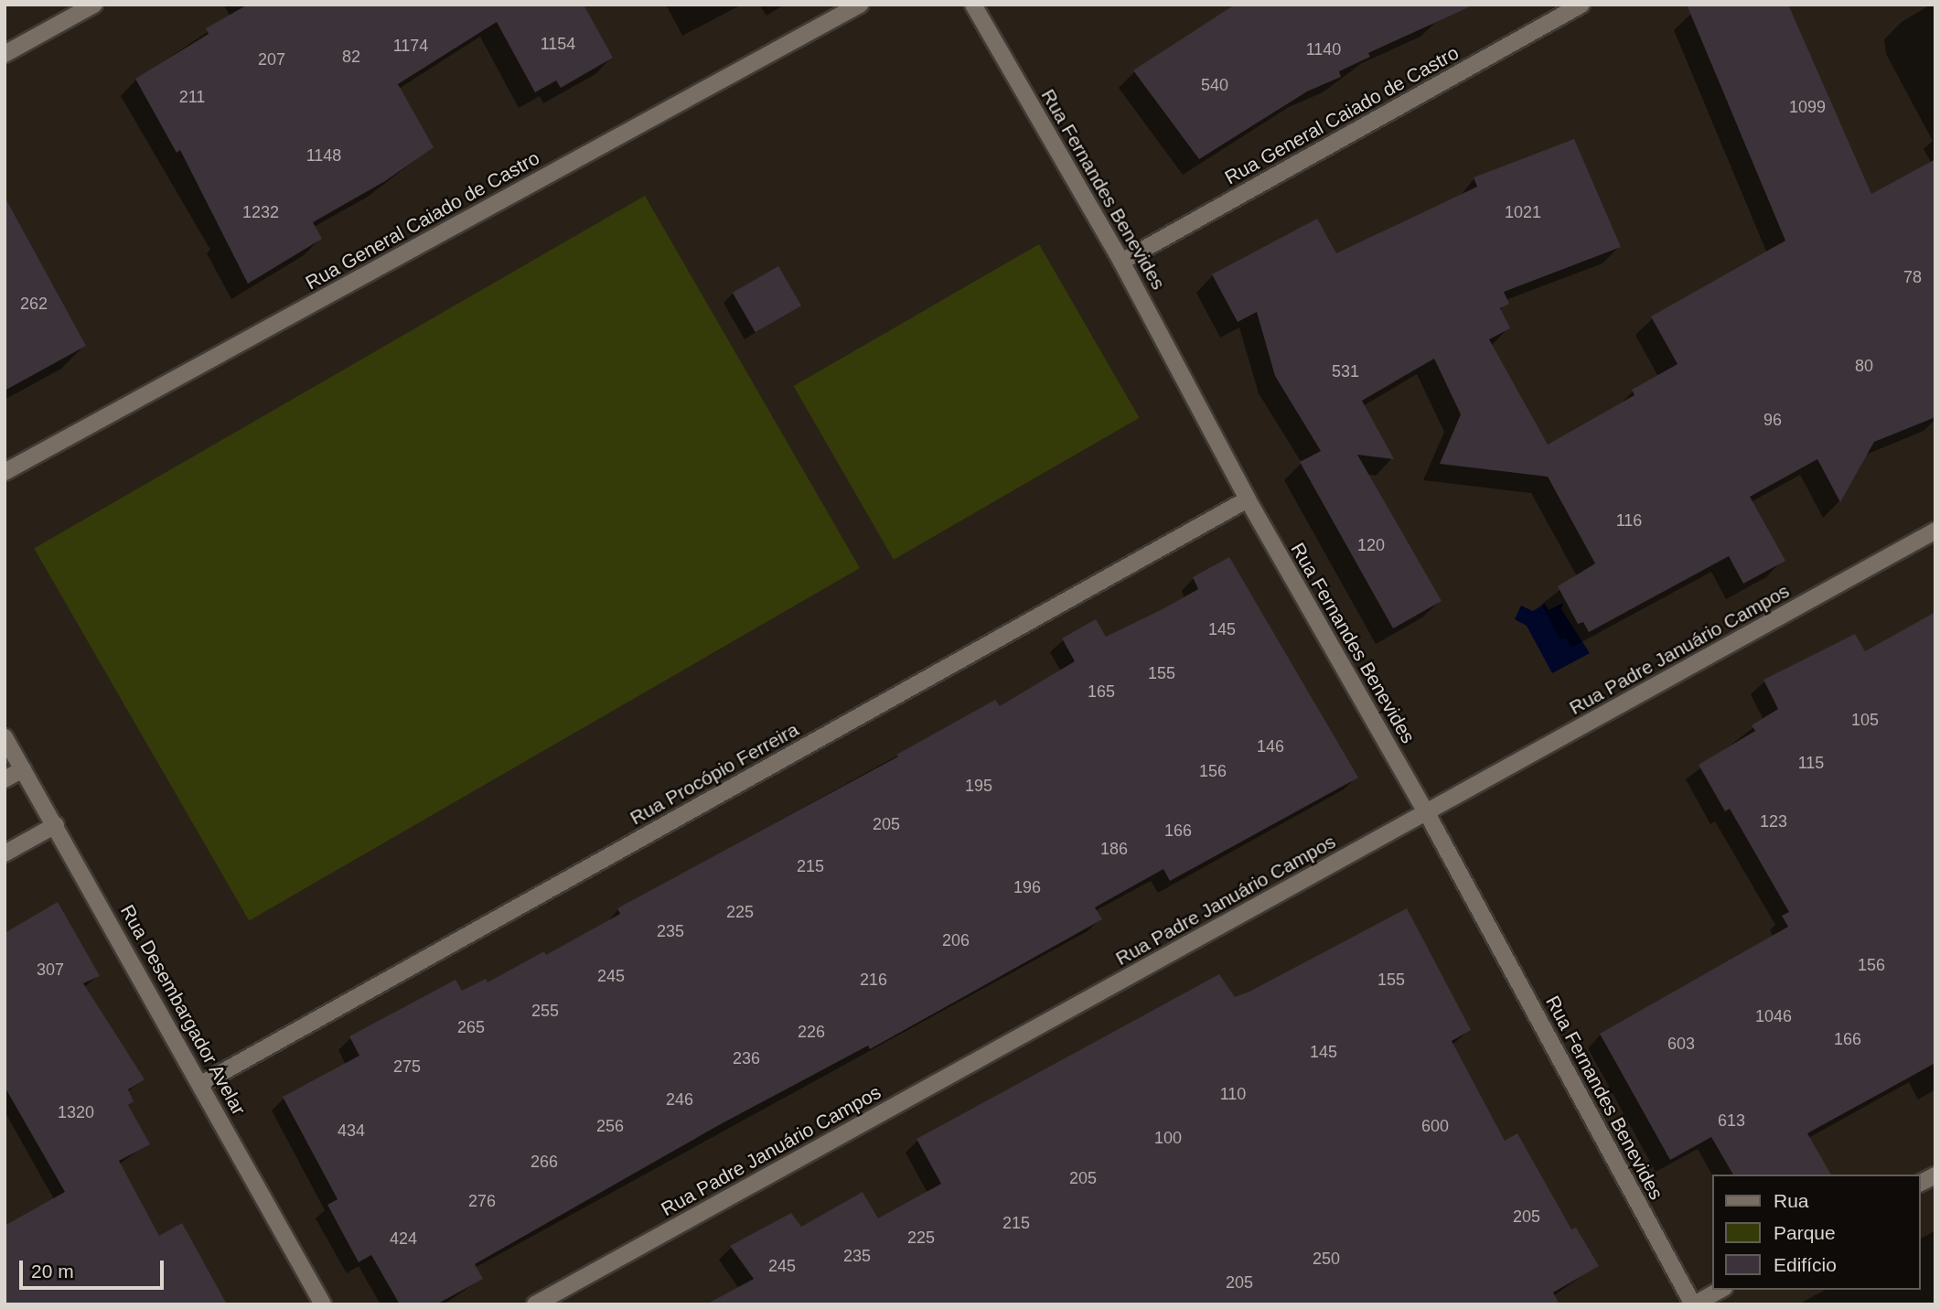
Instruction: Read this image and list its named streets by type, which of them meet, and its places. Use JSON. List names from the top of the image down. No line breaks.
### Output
{"streets":{"street":["Rua General Caiado de Castro","Rua Fernandes Benevides","Rua Padre Januário Campos","Rua Procópio Ferreira","Rua Desembargador Avelar"]},"crossings":[["Rua General Caiado de Castro","Rua Fernandes Benevides"],["Rua Fernandes Benevides","Rua Padre Januário Campos"],["Rua Fernandes Benevides","Rua Procópio Ferreira"],["Rua Procópio Ferreira","Rua Desembargador Avelar"]],"house_numbers":["1154","1174","1140","82","207","540","211","1099","1148","1232","1021","78","262","80","531","96","116","120","145","155","165","105","146","115","156","195","123","205","166","186","215","196","225","235","206","156","307","245","216","155","255","1046","265","226","166","603","145","236","275","110","246","1320","613","256","600","434","100","266","205","276","205","215","225","424","235","250","245","205"],"legend":["Rua","Parque","Edifício"],"scale_bar":"20 m"}
